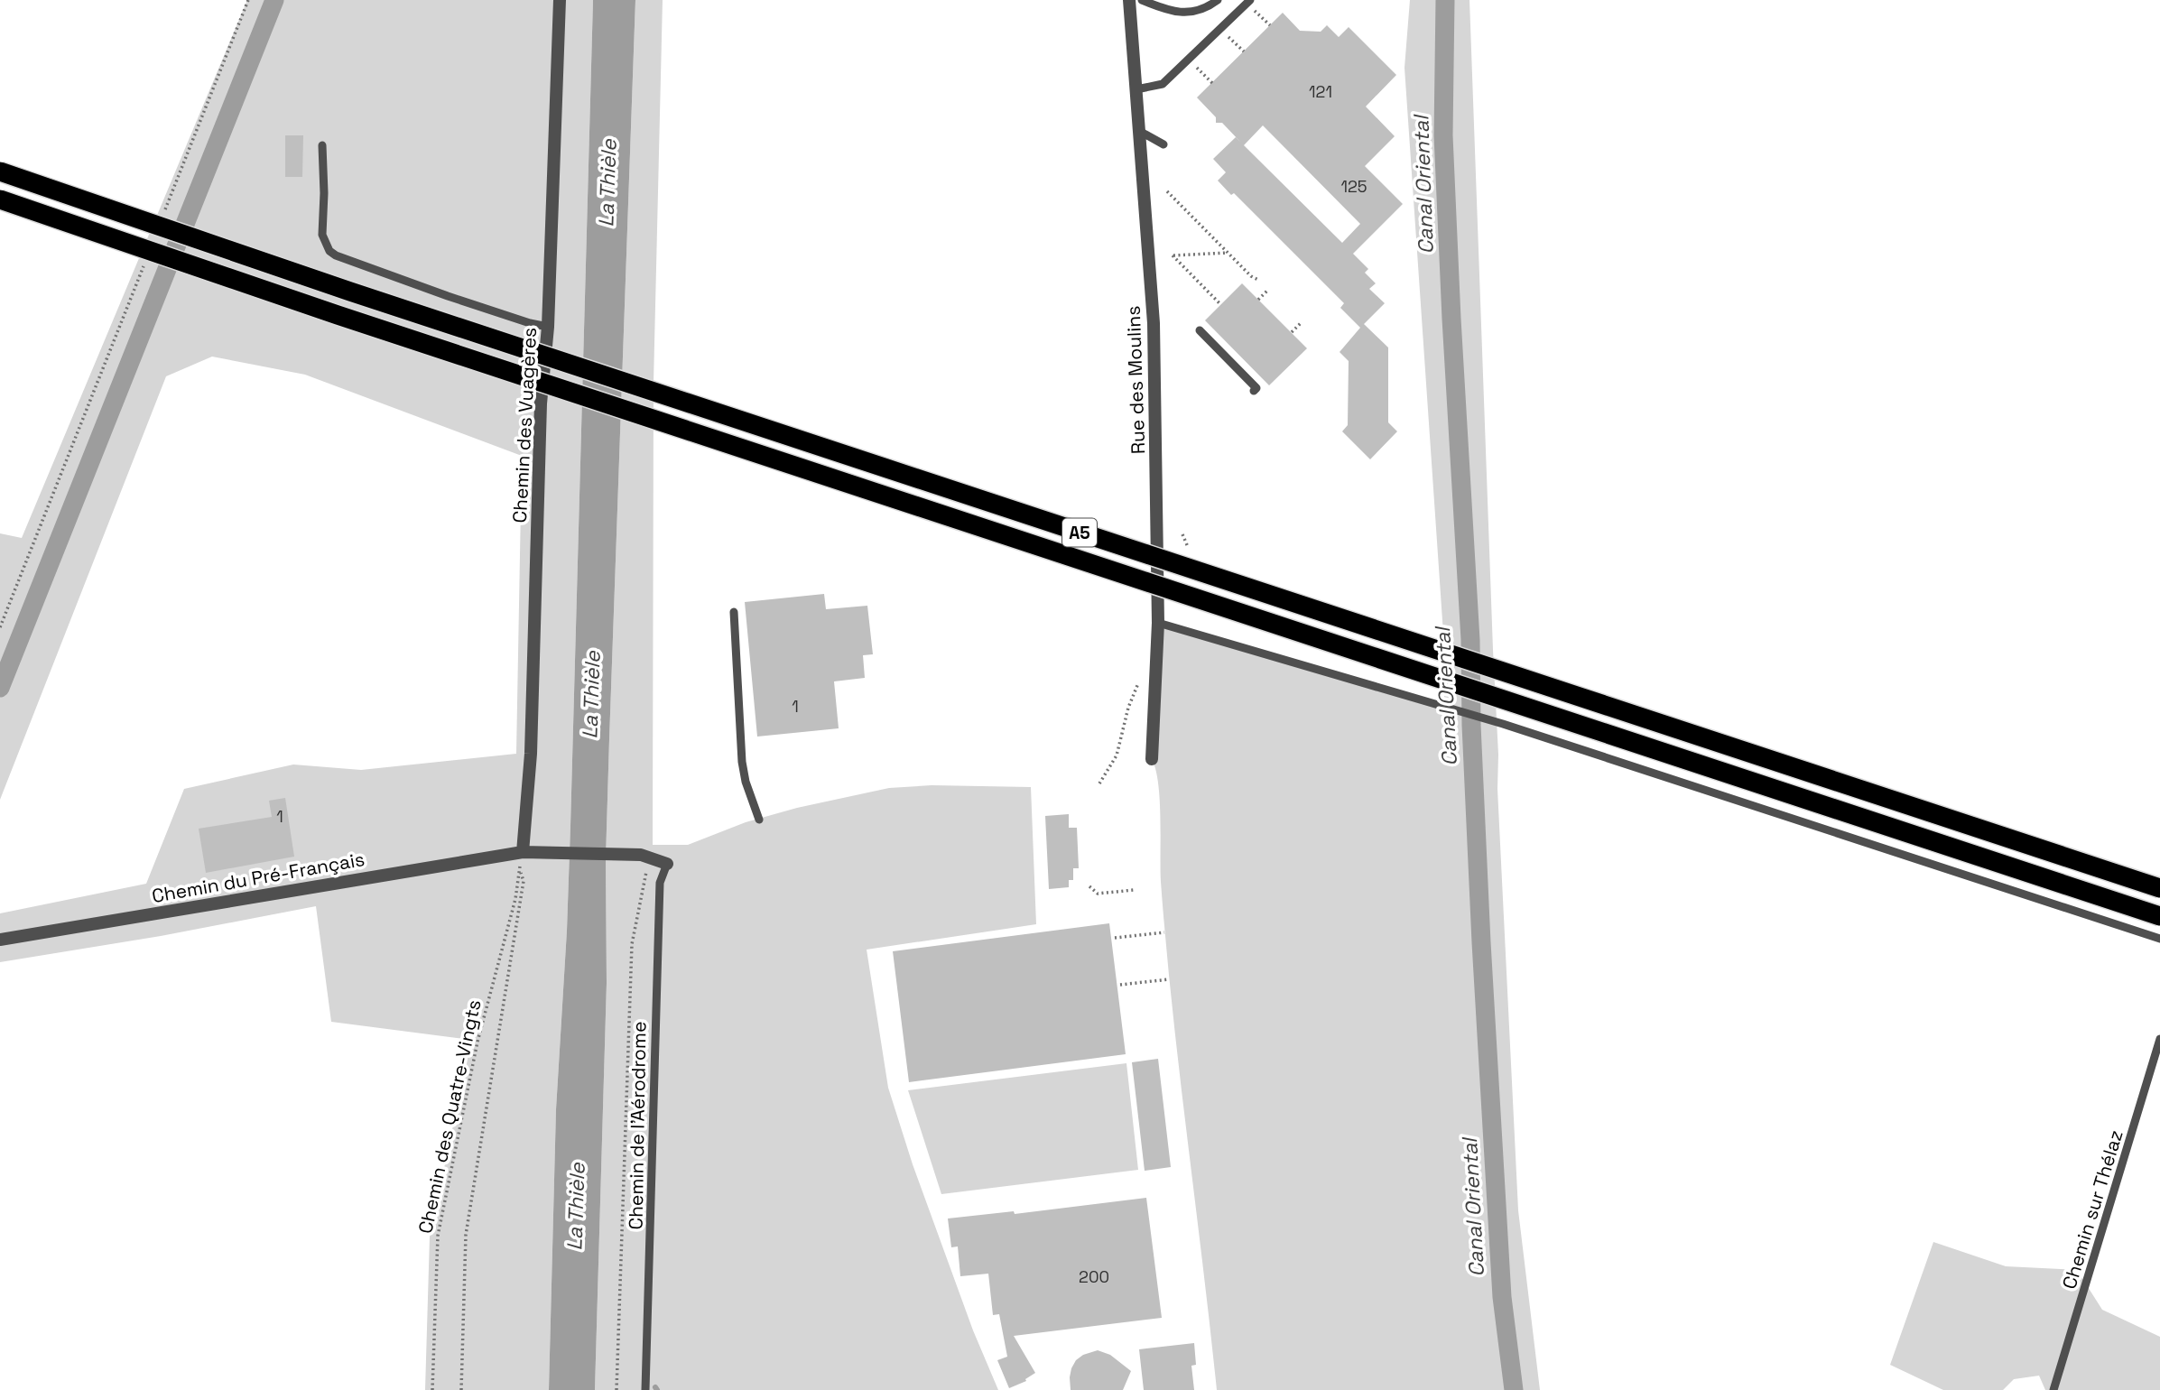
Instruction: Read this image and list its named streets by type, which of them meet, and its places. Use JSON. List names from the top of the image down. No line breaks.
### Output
{"streets":{"highway":["A5"],"street":["Rue des Moulins","Chemin des Vuagères","Chemin du Pré-Français"],"lane":["Chemin de l'Aérodrome","Chemin sur Thélaz"],"path":["Chemin des Quatre-Vingts"]},"crossings":[["Chemin des Vuagères","Chemin du Pré-Français"],["Chemin des Vuagères","Chemin des Quatre-Vingts"],["Chemin du Pré-Français","Chemin des Quatre-Vingts"],["Chemin du Pré-Français","Chemin de l'Aérodrome"]],"water":["La Thièle","Canal Oriental"],"house_numbers":["121","125","1","1","200"]}
